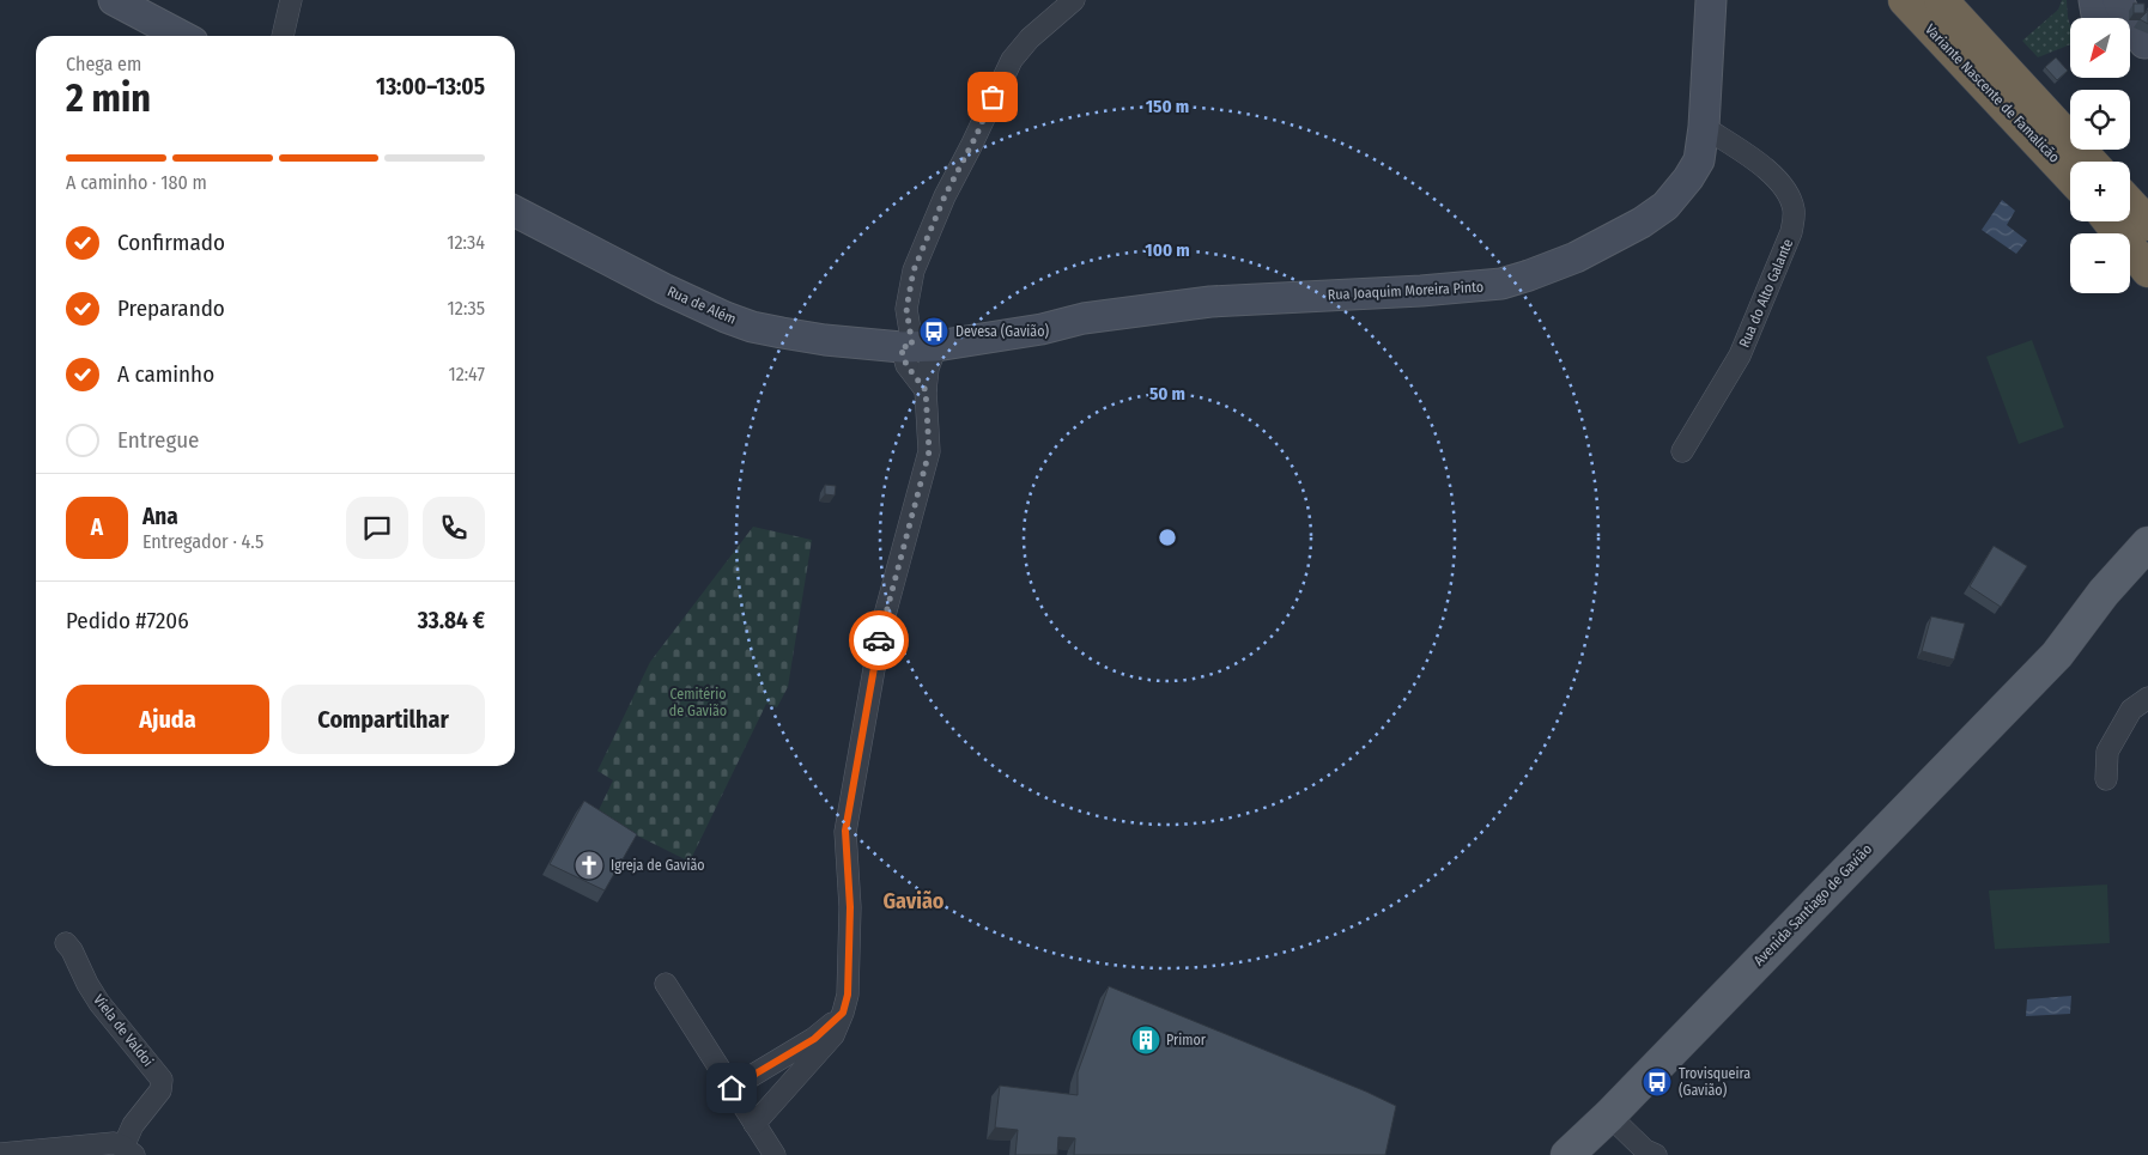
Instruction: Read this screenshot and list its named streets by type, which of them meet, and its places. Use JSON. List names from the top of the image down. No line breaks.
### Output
{"streets":{"highway":["Variante Nascente de Famalicão"],"main road":["Avenida Santiago de Gavião"],"street":["Rua Joaquim Moreira Pinto","Rua do Alto Galante","Rua de Além","Viela de Valdoi"]},"crossings":[["Rua Joaquim Moreira Pinto","Rua do Alto Galante"],["Rua Joaquim Moreira Pinto","Rua de Além"]],"districts":["Gavião"],"parks":["Cemitério de Gavião"],"places":{"bus stop":["Devesa (Gavião)","Trovisqueira (Gavião)"],"church":["Igreja de Gavião"],"building":["Primor"]},"north":"bottom left","page":{"map_buttons":["+","−"],"heading":["2 min","Chega em","13:00–13:05"],"panel":["Ana","Entregador · 4.5","Pedido #7206","33.84 €"],"bar":"A caminho · 180 m","list":[["Confirmado","12:34"],["Preparando","12:35"],["A caminho","12:47"],"Entregue"],"round":"A","buttons":["Ajuda","Compartilhar"]},"rings":["150 m","100 m","50 m"]}
